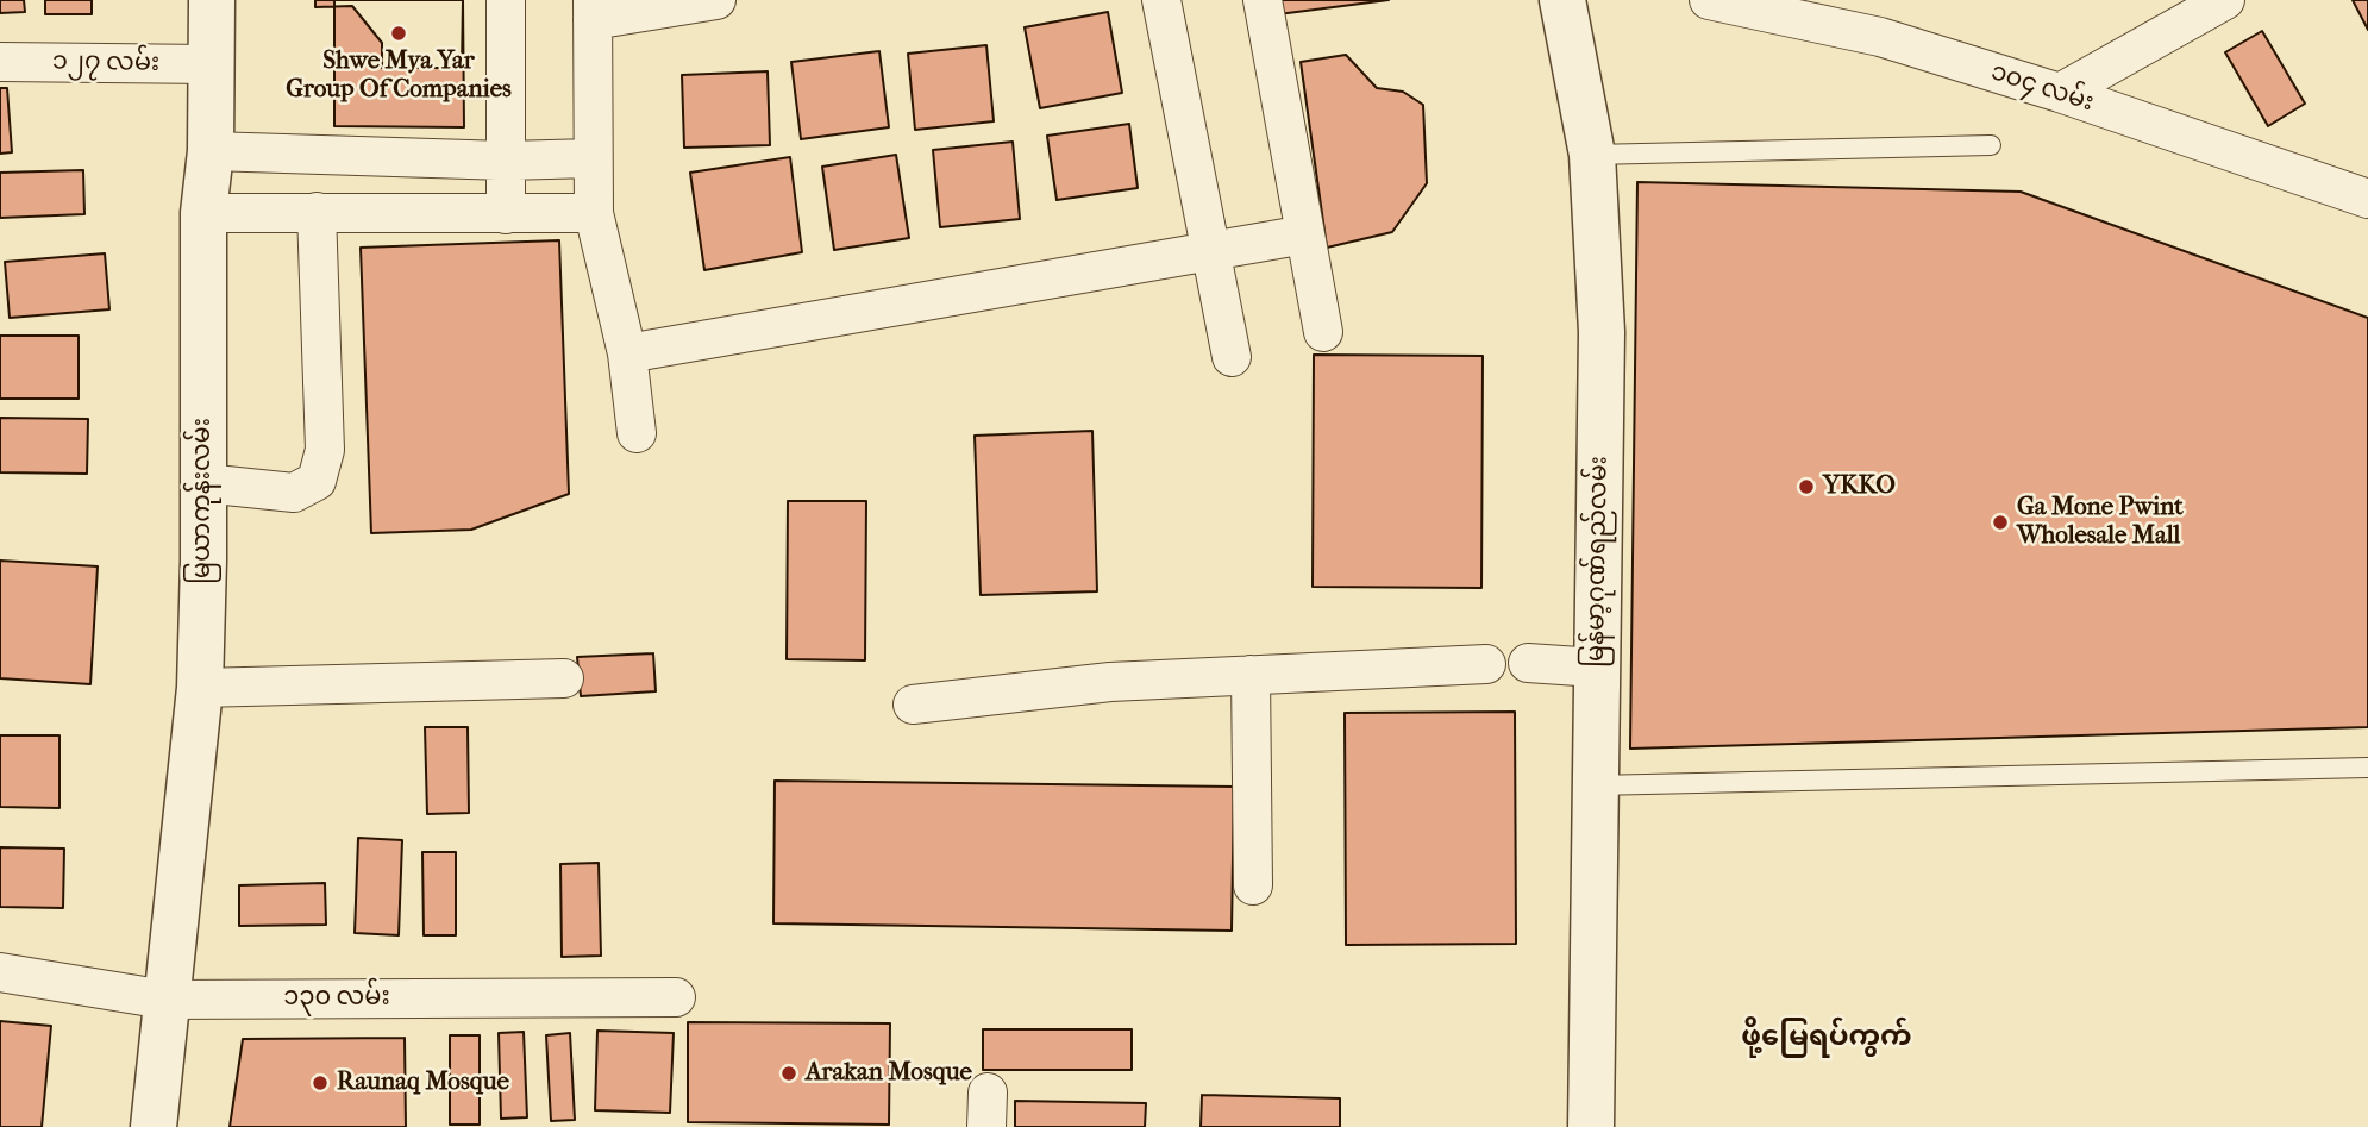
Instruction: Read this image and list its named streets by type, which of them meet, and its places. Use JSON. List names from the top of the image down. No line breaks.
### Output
{"streets":{"street":["၁၂၇ လမ်း","၁၀၄ လမ်း","မြယာကုန်းလမ်း","မြန်မာ့ဂုဏ်ရည်လမ်း","၁၃၀ လမ်း"]},"crossings":[["၁၂၇ လမ်း","မြယာကုန်းလမ်း"],["မြယာကုန်းလမ်း","၁၃၀ လမ်း"]],"districts":["ဖို့မြေရပ်ကွက်"],"places":["Shwe Mya Yar Group Of Companies","YKKO","Ga Mone Pwint Wholesale Mall","Arakan Mosque","Raunaq Mosque"]}
